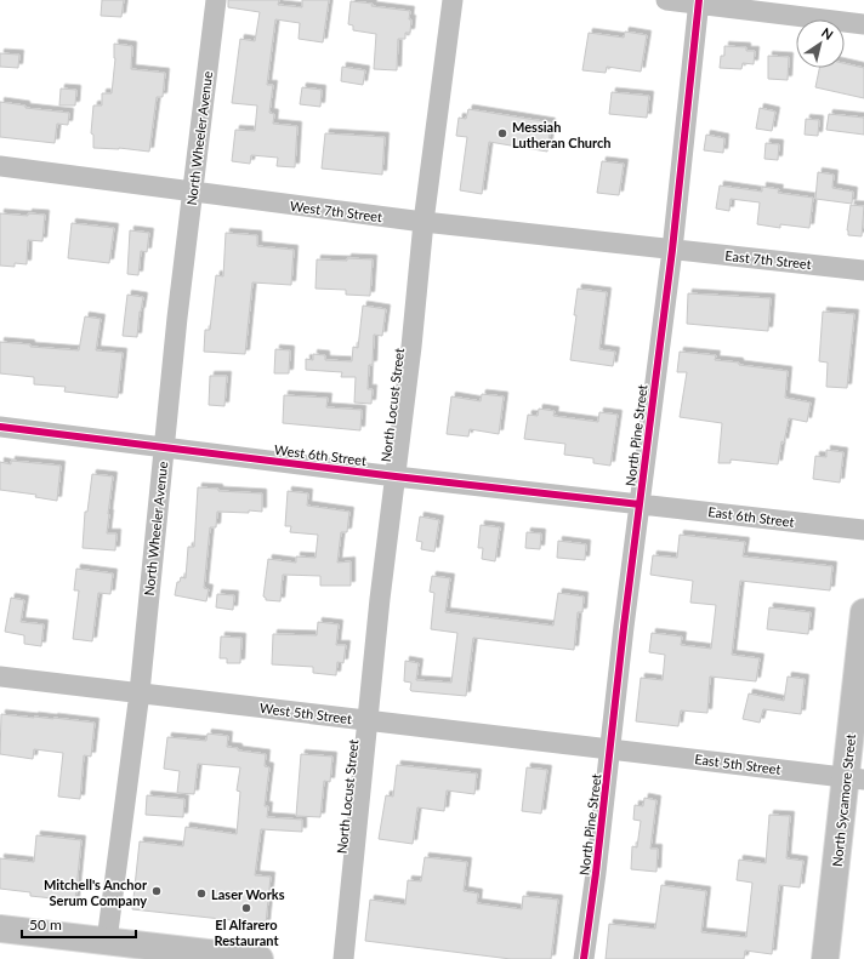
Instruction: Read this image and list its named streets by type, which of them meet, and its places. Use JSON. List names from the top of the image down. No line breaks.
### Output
{"streets":{"main road":["North Sycamore Street"],"street":["North Wheeler Avenue","West 7th Street","East 7th Street","North Locust Street","North Pine Street","West 6th Street","East 6th Street","West 5th Street","East 5th Street"]},"crossings":[["North Wheeler Avenue","West 7th Street"],["North Wheeler Avenue","West 6th Street"],["North Wheeler Avenue","West 5th Street"],["West 7th Street","East 7th Street"],["West 7th Street","North Locust Street"],["West 7th Street","North Pine Street"],["East 7th Street","North Pine Street"],["North Locust Street","West 6th Street"],["North Locust Street","West 5th Street"],["North Pine Street","West 6th Street"],["North Pine Street","East 6th Street"],["North Pine Street","West 5th Street"],["North Pine Street","East 5th Street"],["West 6th Street","East 6th Street"],["West 5th Street","East 5th Street"],["East 5th Street","North Sycamore Street"]],"places":["Messiah Lutheran Church","Mitchell's Anchor Serum Company","Laser Works","El Alfarero Restaurant"],"scale_bar":"50 m","north":"top right"}
